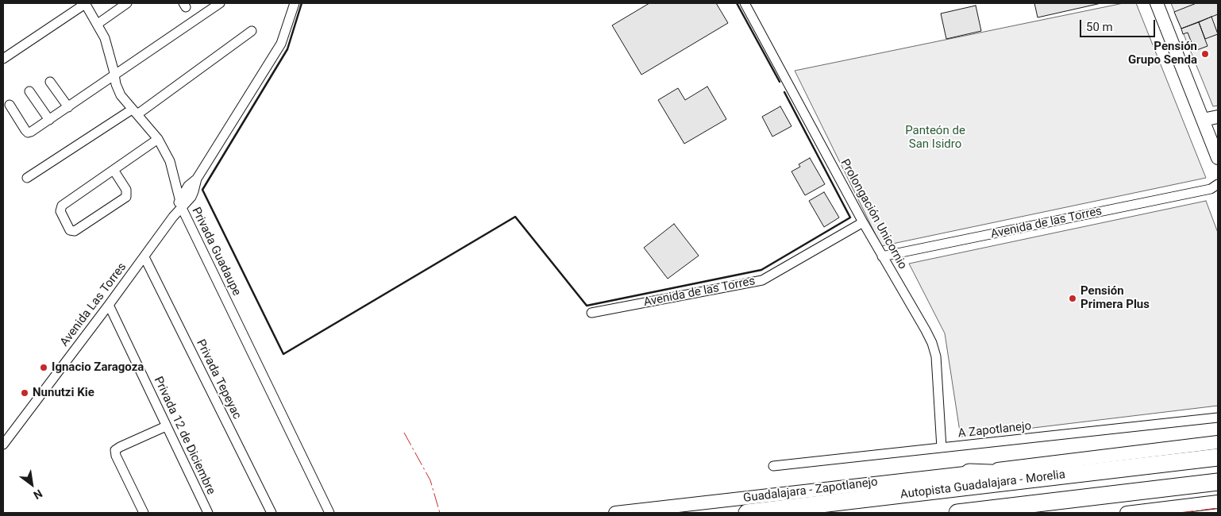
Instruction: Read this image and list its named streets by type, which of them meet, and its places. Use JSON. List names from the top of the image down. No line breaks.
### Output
{"streets":{"highway":["Autopista Guadalajara - Morelia"],"street":["Prolongación Unicornio","Avenida de las Torres","Privada Guadaupe","Avenida Las Torres","Privada Tepeyac","A Zapotlanejo","Privada 12 de Diciembre","Guadalajara - Zapotlanejo"]},"crossings":[["Prolongación Unicornio","Avenida de las Torres"],["Prolongación Unicornio","A Zapotlanejo"],["Privada Guadaupe","Avenida Las Torres"],["Avenida Las Torres","Privada Tepeyac"],["Avenida Las Torres","Privada 12 de Diciembre"]],"parks":["Panteón de San Isidro"],"places":["Pensión Grupo Senda","Pensión Primera Plus","Ignacio Zaragoza","Nunutzi Kie"],"scale_bar":"50 m","north":"bottom right"}
